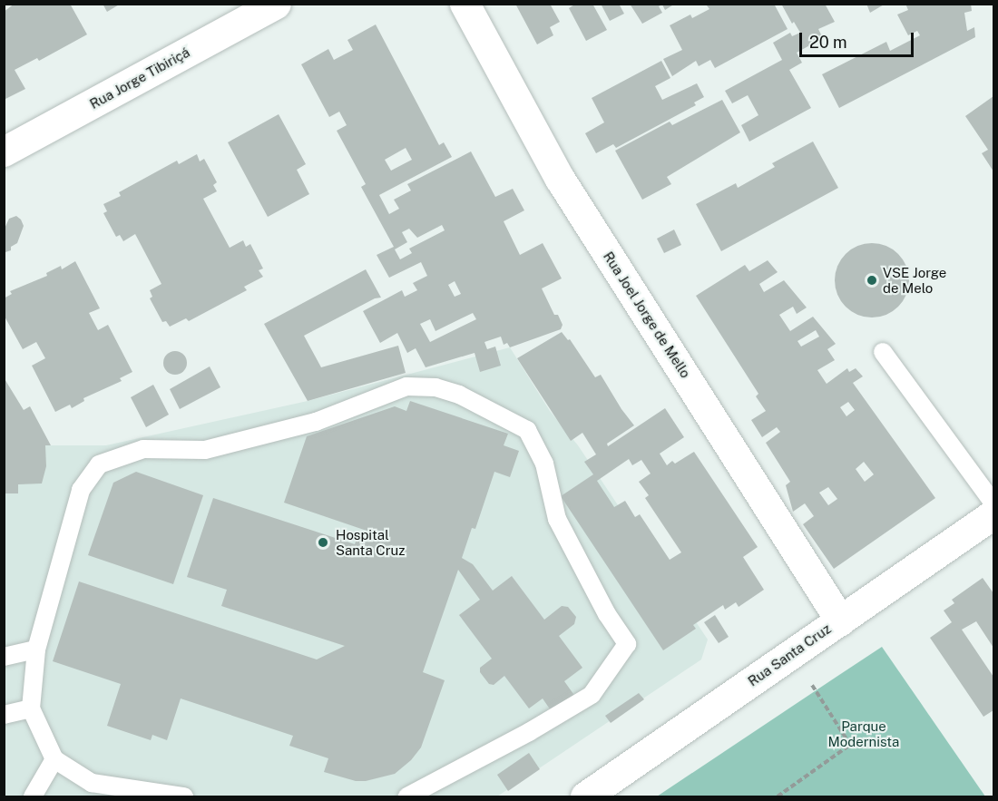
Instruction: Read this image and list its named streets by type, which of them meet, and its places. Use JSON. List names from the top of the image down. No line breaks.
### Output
{"streets":{"street":["Rua Jorge Tibiriçá","Rua Joel Jorge de Mello","Rua Santa Cruz"]},"crossings":[["Rua Joel Jorge de Mello","Rua Santa Cruz"]],"parks":["Parque Modernista"],"places":["VSE Jorge de Melo","Hospital Santa Cruz"],"scale_bar":"20 m"}
